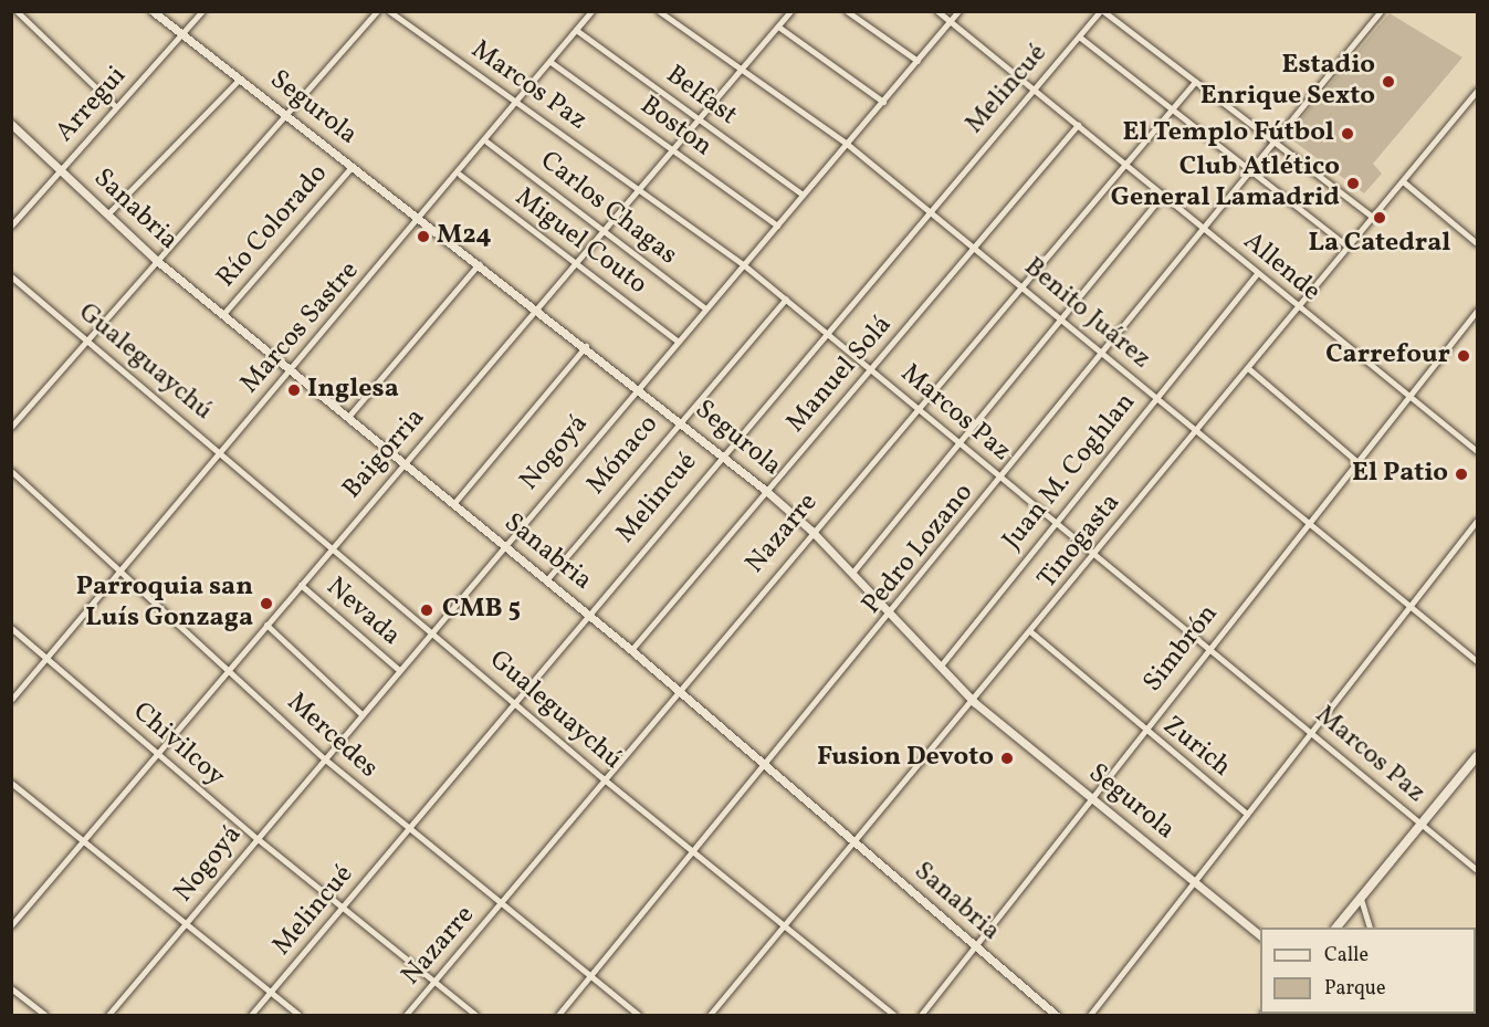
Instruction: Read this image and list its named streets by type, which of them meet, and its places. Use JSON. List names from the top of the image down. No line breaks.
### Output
{"streets":{"street":["Marcos Paz","Melincué","Belfast","Arregui","Segurola","Boston","Carlos Chagas","Sanabria","Río Colorado","Miguel Couto","Allende","Benito Juárez","Marcos Sastre","Gualeguaychú","Manuel Solá","Nogoyá","Baigorria","Mónaco","Juan M. Coghlan","Nazarre","Tinogasta","Pedro Lozano","Nevada","Simbrón","Mercedes","Chivilcoy","Zurich"]},"crossings":[["Marcos Paz","Melincué"],["Marcos Paz","Marcos Sastre"],["Marcos Paz","Manuel Solá"],["Marcos Paz","Nogoyá"],["Marcos Paz","Baigorria"],["Marcos Paz","Mónaco"],["Marcos Paz","Juan M. Coghlan"],["Marcos Paz","Nazarre"],["Marcos Paz","Tinogasta"],["Marcos Paz","Pedro Lozano"],["Marcos Paz","Simbrón"],["Melincué","Segurola"],["Melincué","Sanabria"],["Melincué","Allende"],["Melincué","Benito Juárez"],["Melincué","Gualeguaychú"],["Melincué","Mercedes"],["Melincué","Chivilcoy"],["Belfast","Marcos Sastre"],["Belfast","Nogoyá"],["Belfast","Baigorria"],["Arregui","Segurola"],["Arregui","Sanabria"],["Segurola","Río Colorado"],["Segurola","Marcos Sastre"],["Segurola","Manuel Solá"],["Segurola","Nogoyá"],["Segurola","Baigorria"],["Segurola","Mónaco"],["Segurola","Juan M. Coghlan"],["Segurola","Nazarre"],["Segurola","Tinogasta"],["Segurola","Pedro Lozano"],["Segurola","Simbrón"],["Boston","Marcos Sastre"],["Boston","Nogoyá"],["Boston","Baigorria"],["Carlos Chagas","Marcos Sastre"],["Carlos Chagas","Nogoyá"],["Carlos Chagas","Baigorria"],["Sanabria","Río Colorado"],["Sanabria","Marcos Sastre"],["Sanabria","Manuel Solá"],["Sanabria","Nogoyá"],["Sanabria","Baigorria"],["Sanabria","Mónaco"],["Sanabria","Nazarre"],["Sanabria","Tinogasta"],["Sanabria","Pedro Lozano"],["Sanabria","Simbrón"],["Miguel Couto","Marcos Sastre"],["Miguel Couto","Nogoyá"],["Miguel Couto","Baigorria"],["Allende","Manuel Solá"],["Allende","Nogoyá"],["Allende","Juan M. Coghlan"],["Allende","Nazarre"],["Allende","Tinogasta"],["Allende","Pedro Lozano"],["Allende","Simbrón"],["Benito Juárez","Manuel Solá"],["Benito Juárez","Nogoyá"],["Benito Juárez","Baigorria"],["Benito Juárez","Juan M. Coghlan"],["Benito Juárez","Nazarre"],["Benito Juárez","Tinogasta"],["Benito Juárez","Pedro Lozano"],["Benito Juárez","Simbrón"],["Marcos Sastre","Gualeguaychú"],["Marcos Sastre","Mercedes"],["Marcos Sastre","Chivilcoy"],["Gualeguaychú","Nogoyá"],["Gualeguaychú","Baigorria"],["Gualeguaychú","Nazarre"],["Gualeguaychú","Tinogasta"],["Gualeguaychú","Pedro Lozano"],["Nogoyá","Nevada"],["Nogoyá","Mercedes"],["Nogoyá","Chivilcoy"],["Baigorria","Nevada"],["Baigorria","Mercedes"],["Baigorria","Chivilcoy"],["Nazarre","Mercedes"],["Nazarre","Chivilcoy"],["Tinogasta","Zurich"],["Pedro Lozano","Mercedes"],["Simbrón","Zurich"]],"places":["Estadio Enrique Sexto","El Templo Fútbol","Club Atlético General Lamadrid","La Catedral","M24","Carrefour","Inglesa","El Patio","Parroquia san Luís Gonzaga","CMB 5","Fusion Devoto"],"legend":["Calle","Parque"]}
